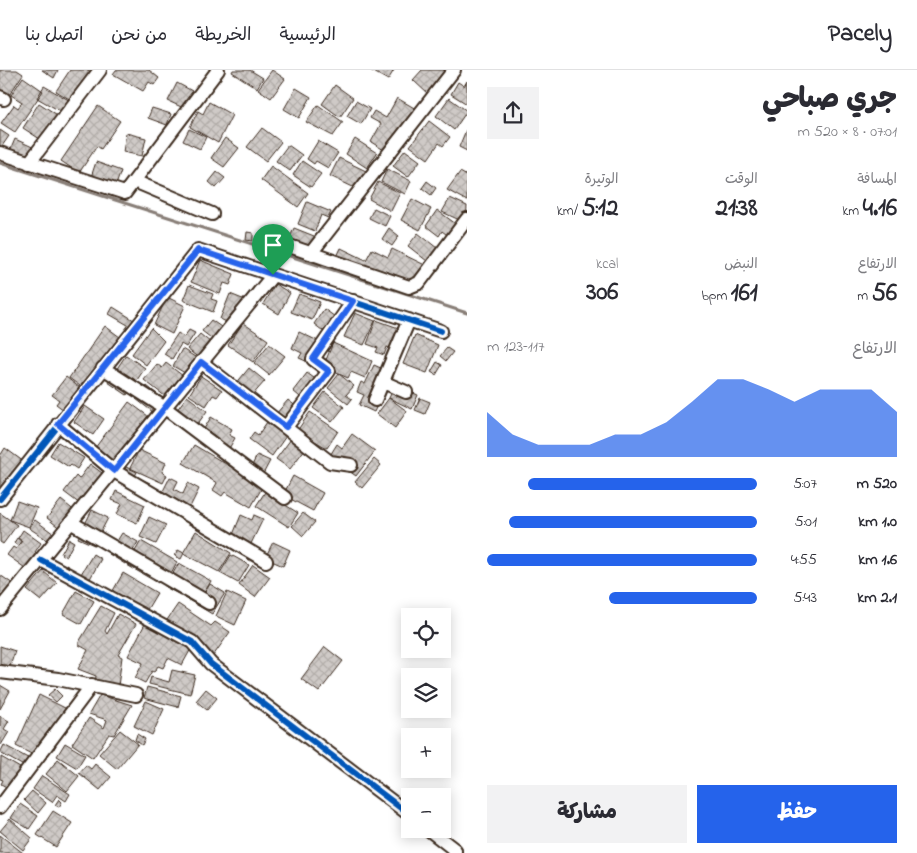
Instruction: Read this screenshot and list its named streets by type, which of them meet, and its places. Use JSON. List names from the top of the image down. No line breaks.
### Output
{"page":{"header":"Pacely","nav":["الرئيسية","الخريطة","من نحن","اتصل بنا"],"heading":["جري صباحي","07:01 · 8 × 520 m"],"stats":[["المسافة","4.16 km"],["الوقت","21:38"],["الوتيرة","5:12 /km"],["الارتفاع","56 m"],["النبض","161 bpm"],["kcal","306"]],"chart":["الارتفاع","117–123 m"],"list":[{"name":"520 m","note":"5:07"},{"name":"1.0 km","note":"5:01"},{"name":"1.6 km","note":"4:55"},{"name":"2.1 km","note":"5:43"}],"map_buttons":["+","−"],"buttons":["حفظ","مشاركة"]}}
